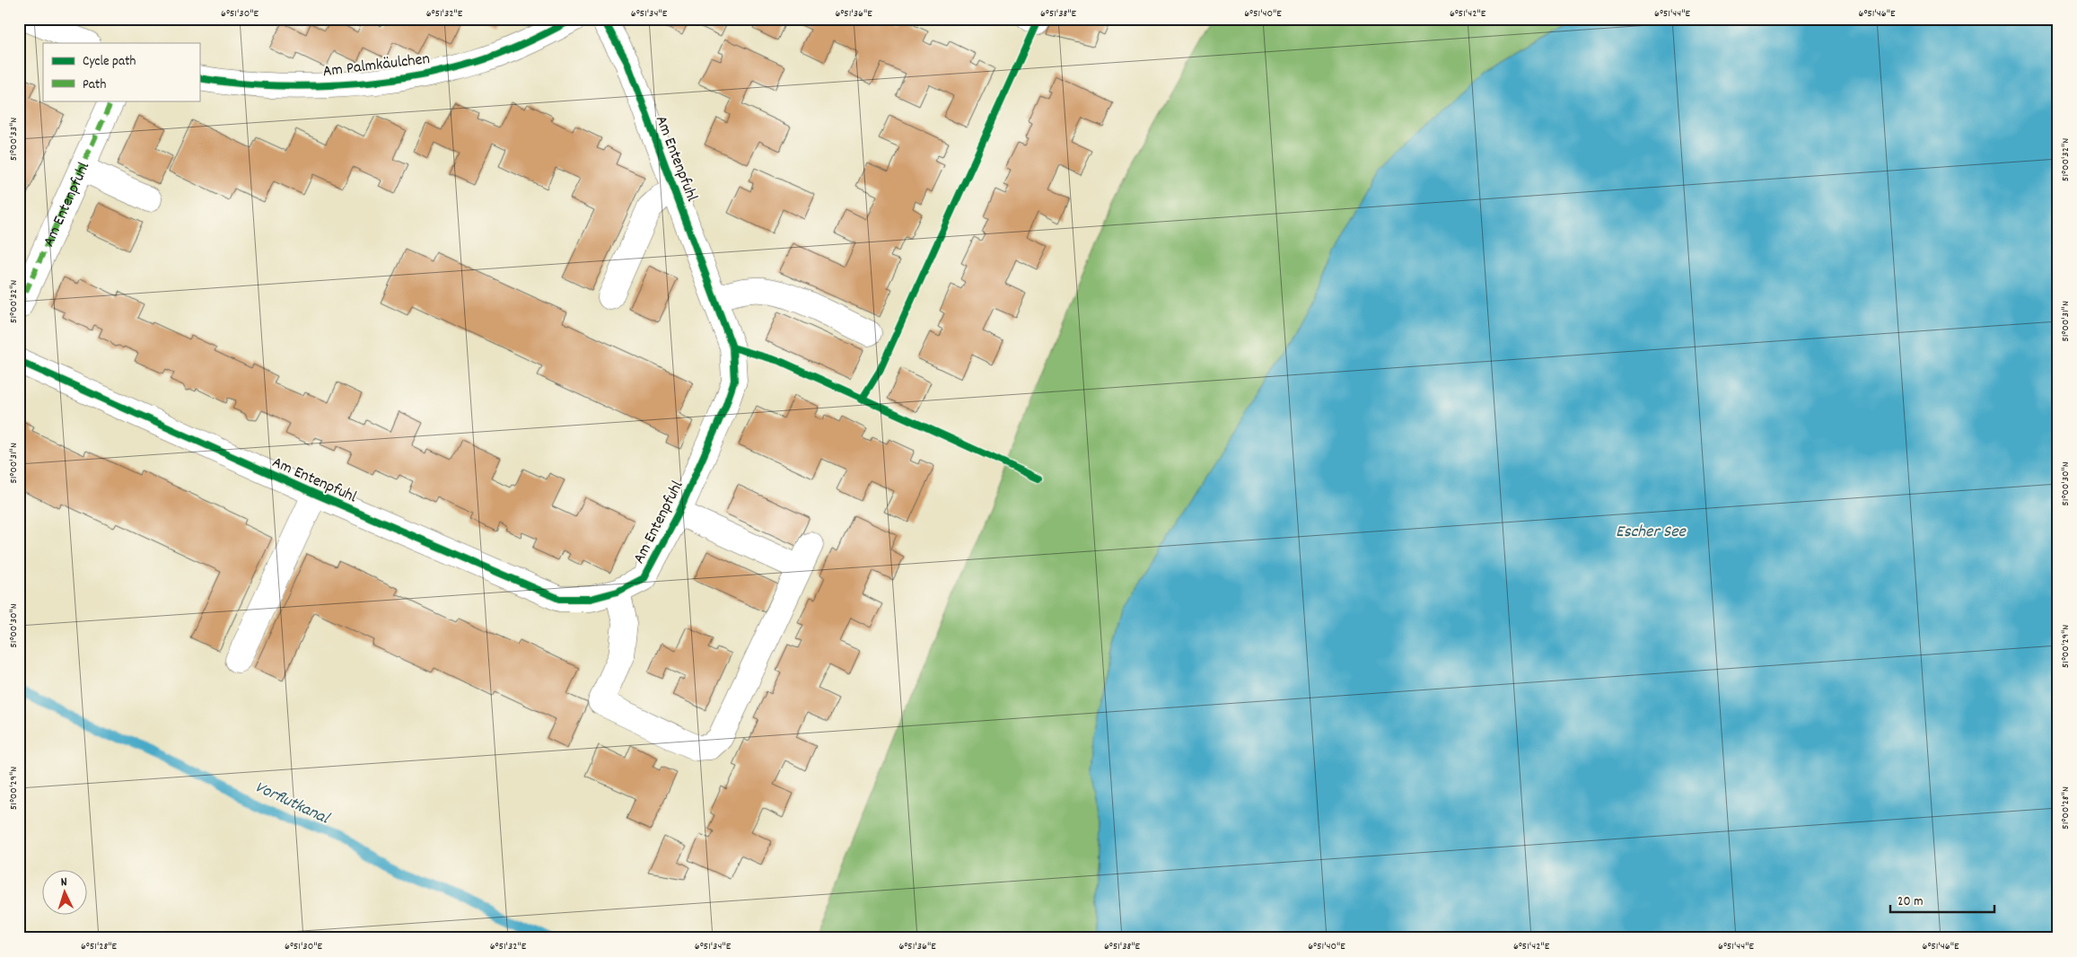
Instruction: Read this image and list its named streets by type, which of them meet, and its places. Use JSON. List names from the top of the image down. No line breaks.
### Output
{"streets":{"street":["Am Palmkäulchen","Am Entenpfuhl"]},"water":["Escher See","Vorflutkanal"],"legend":["Cycle path","Path"],"scale_bar":"20 m","north":"top","coordinates":["6°51'30\"E","6°51'32\"E","6°51'34\"E","6°51'36\"E","6°51'38\"E","6°51'40\"E","6°51'42\"E","6°51'44\"E","6°51'46\"E","51°00'33\"N","51°00'32\"N","51°00'31\"N","51°00'30\"N","51°00'29\"N","51°00'28\"N","6°51'28\"E"]}
